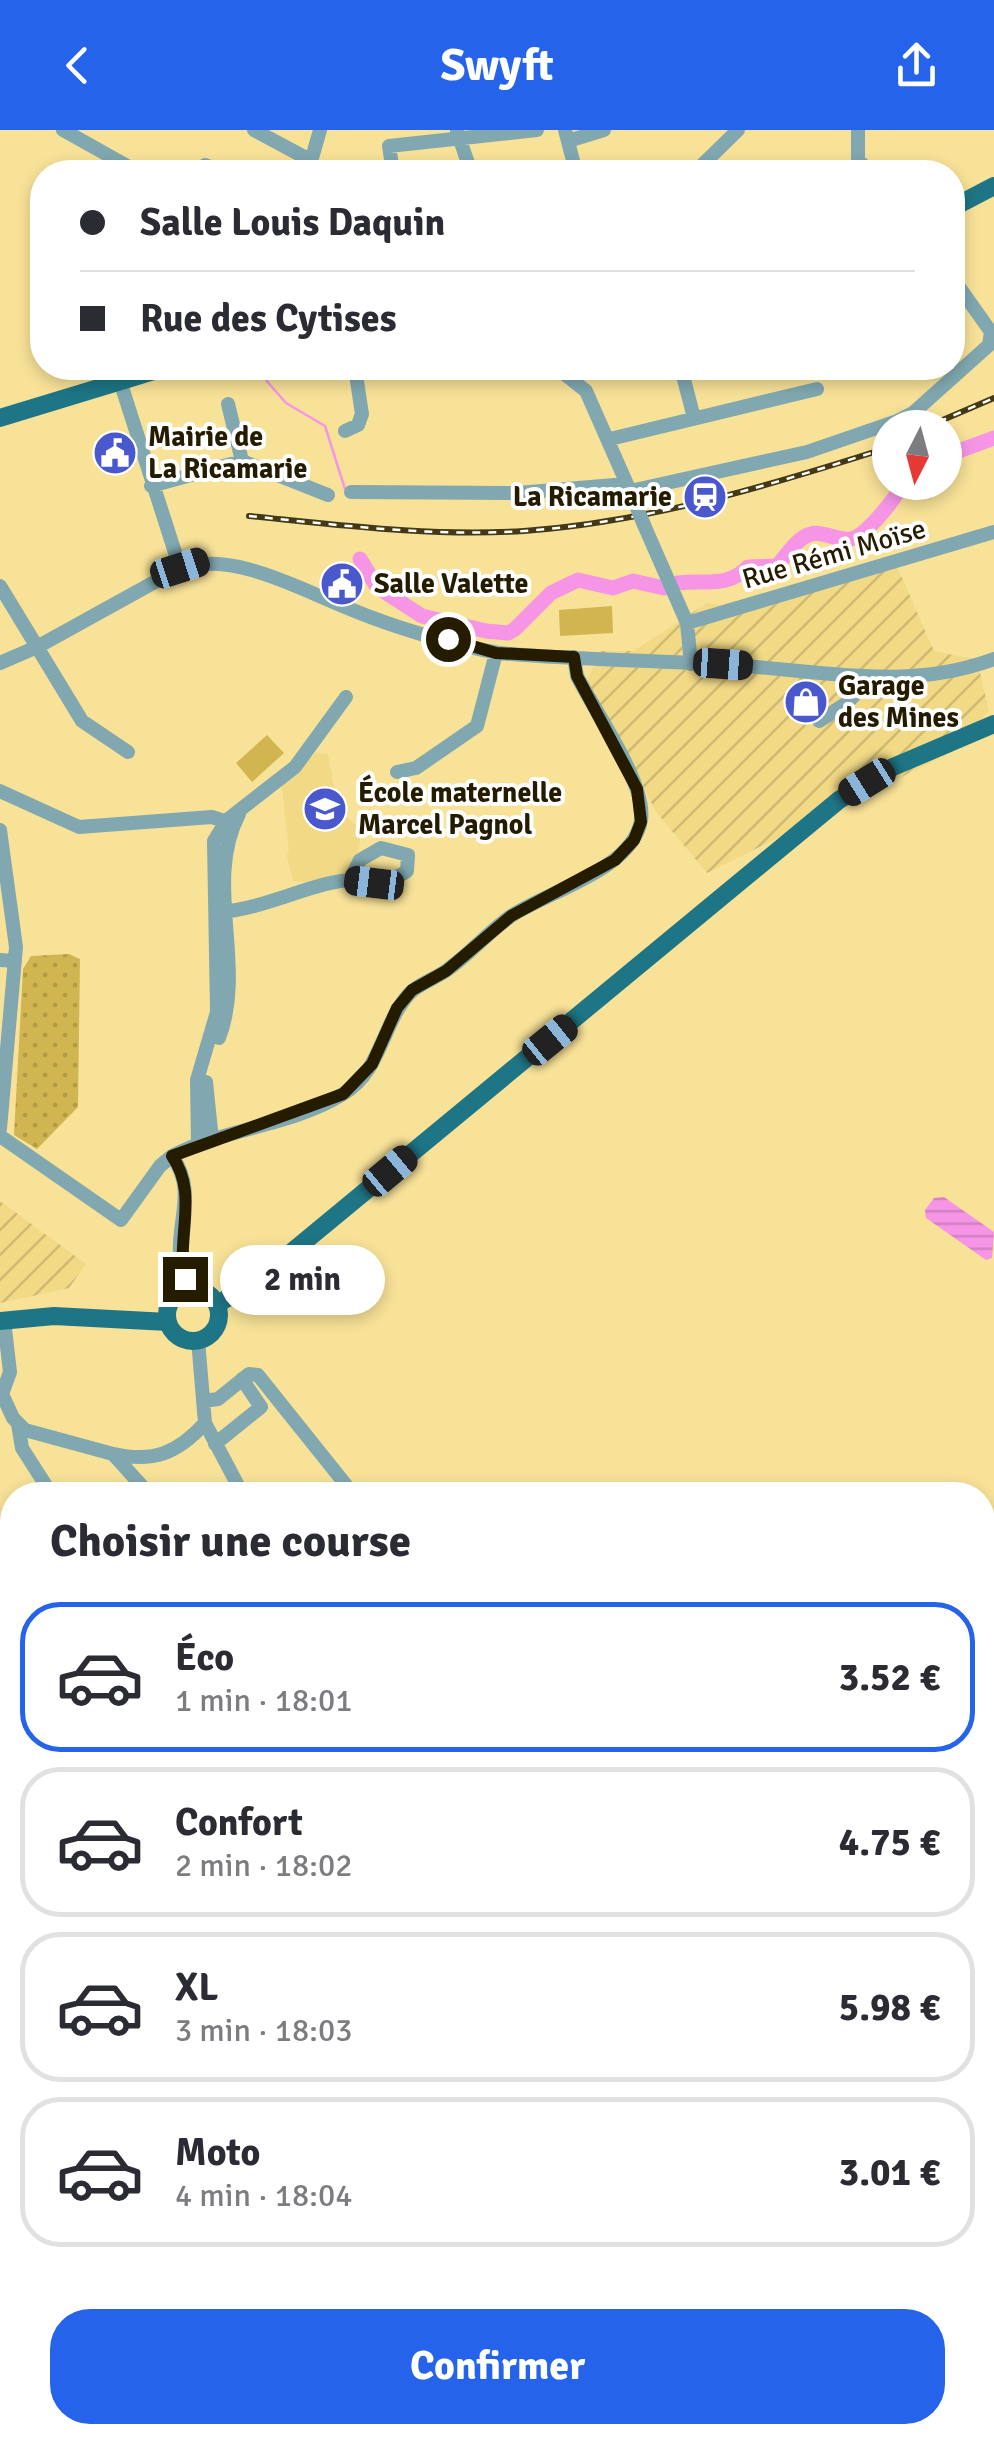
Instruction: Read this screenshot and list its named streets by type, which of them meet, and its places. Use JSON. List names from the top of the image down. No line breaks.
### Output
{"streets":{"street":["Rue Rémi Moïse"]},"places":{"public building":["Mairie de La Ricamarie","Salle Valette"],"station":["La Ricamarie"],"shop":["Garage des Mines"],"school or university":["École maternelle Marcel Pagnol"]},"north":"bottom","page":{"header":"Swyft","banner":["Salle Louis Daquin","Rue des Cytises"],"bubble":"2 min","heading":"Choisir une course","list":[{"name":"Éco","note":"1 min · 18:01","value":"3.52 €"},{"name":"Confort","note":"2 min · 18:02","value":"4.75 €"},{"name":"XL","note":"3 min · 18:03","value":"5.98 €"},{"name":"Moto","note":"4 min · 18:04","value":"3.01 €"}],"buttons":"Confirmer"}}
